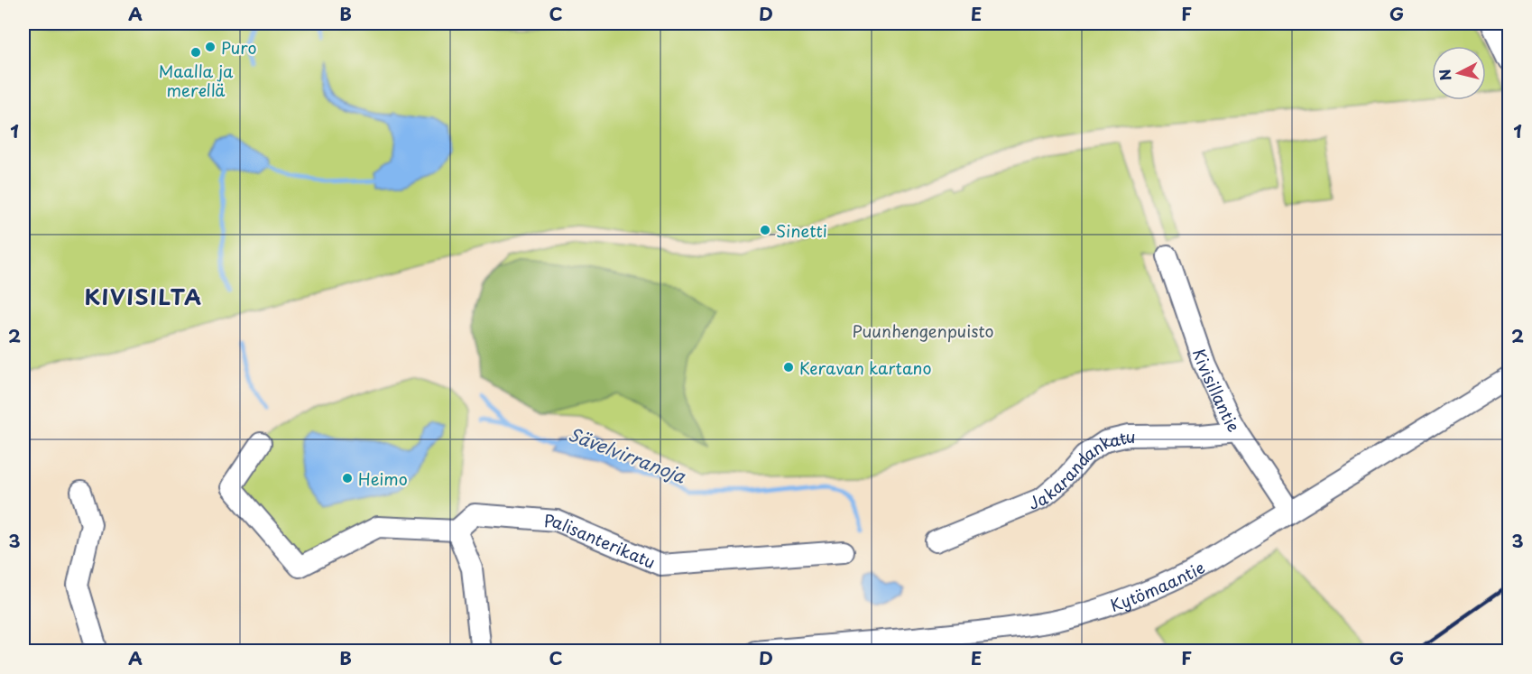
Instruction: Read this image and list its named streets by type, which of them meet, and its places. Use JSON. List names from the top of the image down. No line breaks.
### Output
{"streets":{"street":["Kivisillantie","Jakarandankatu","Palisanterikatu","Kytömaantie"]},"crossings":[["Kivisillantie","Jakarandankatu"],["Kivisillantie","Kytömaantie"]],"districts":["KIVISILTA"],"water":["Sävelvirranoja"],"parks":["Puunhengenpuisto"],"places":["Puro","Maalla ja merellä","Sinetti","Keravan kartano","Heimo"],"north":"left","grid":{"columns":["A","B","C","D","E","F","G"],"rows":["1","2","3"]}}
